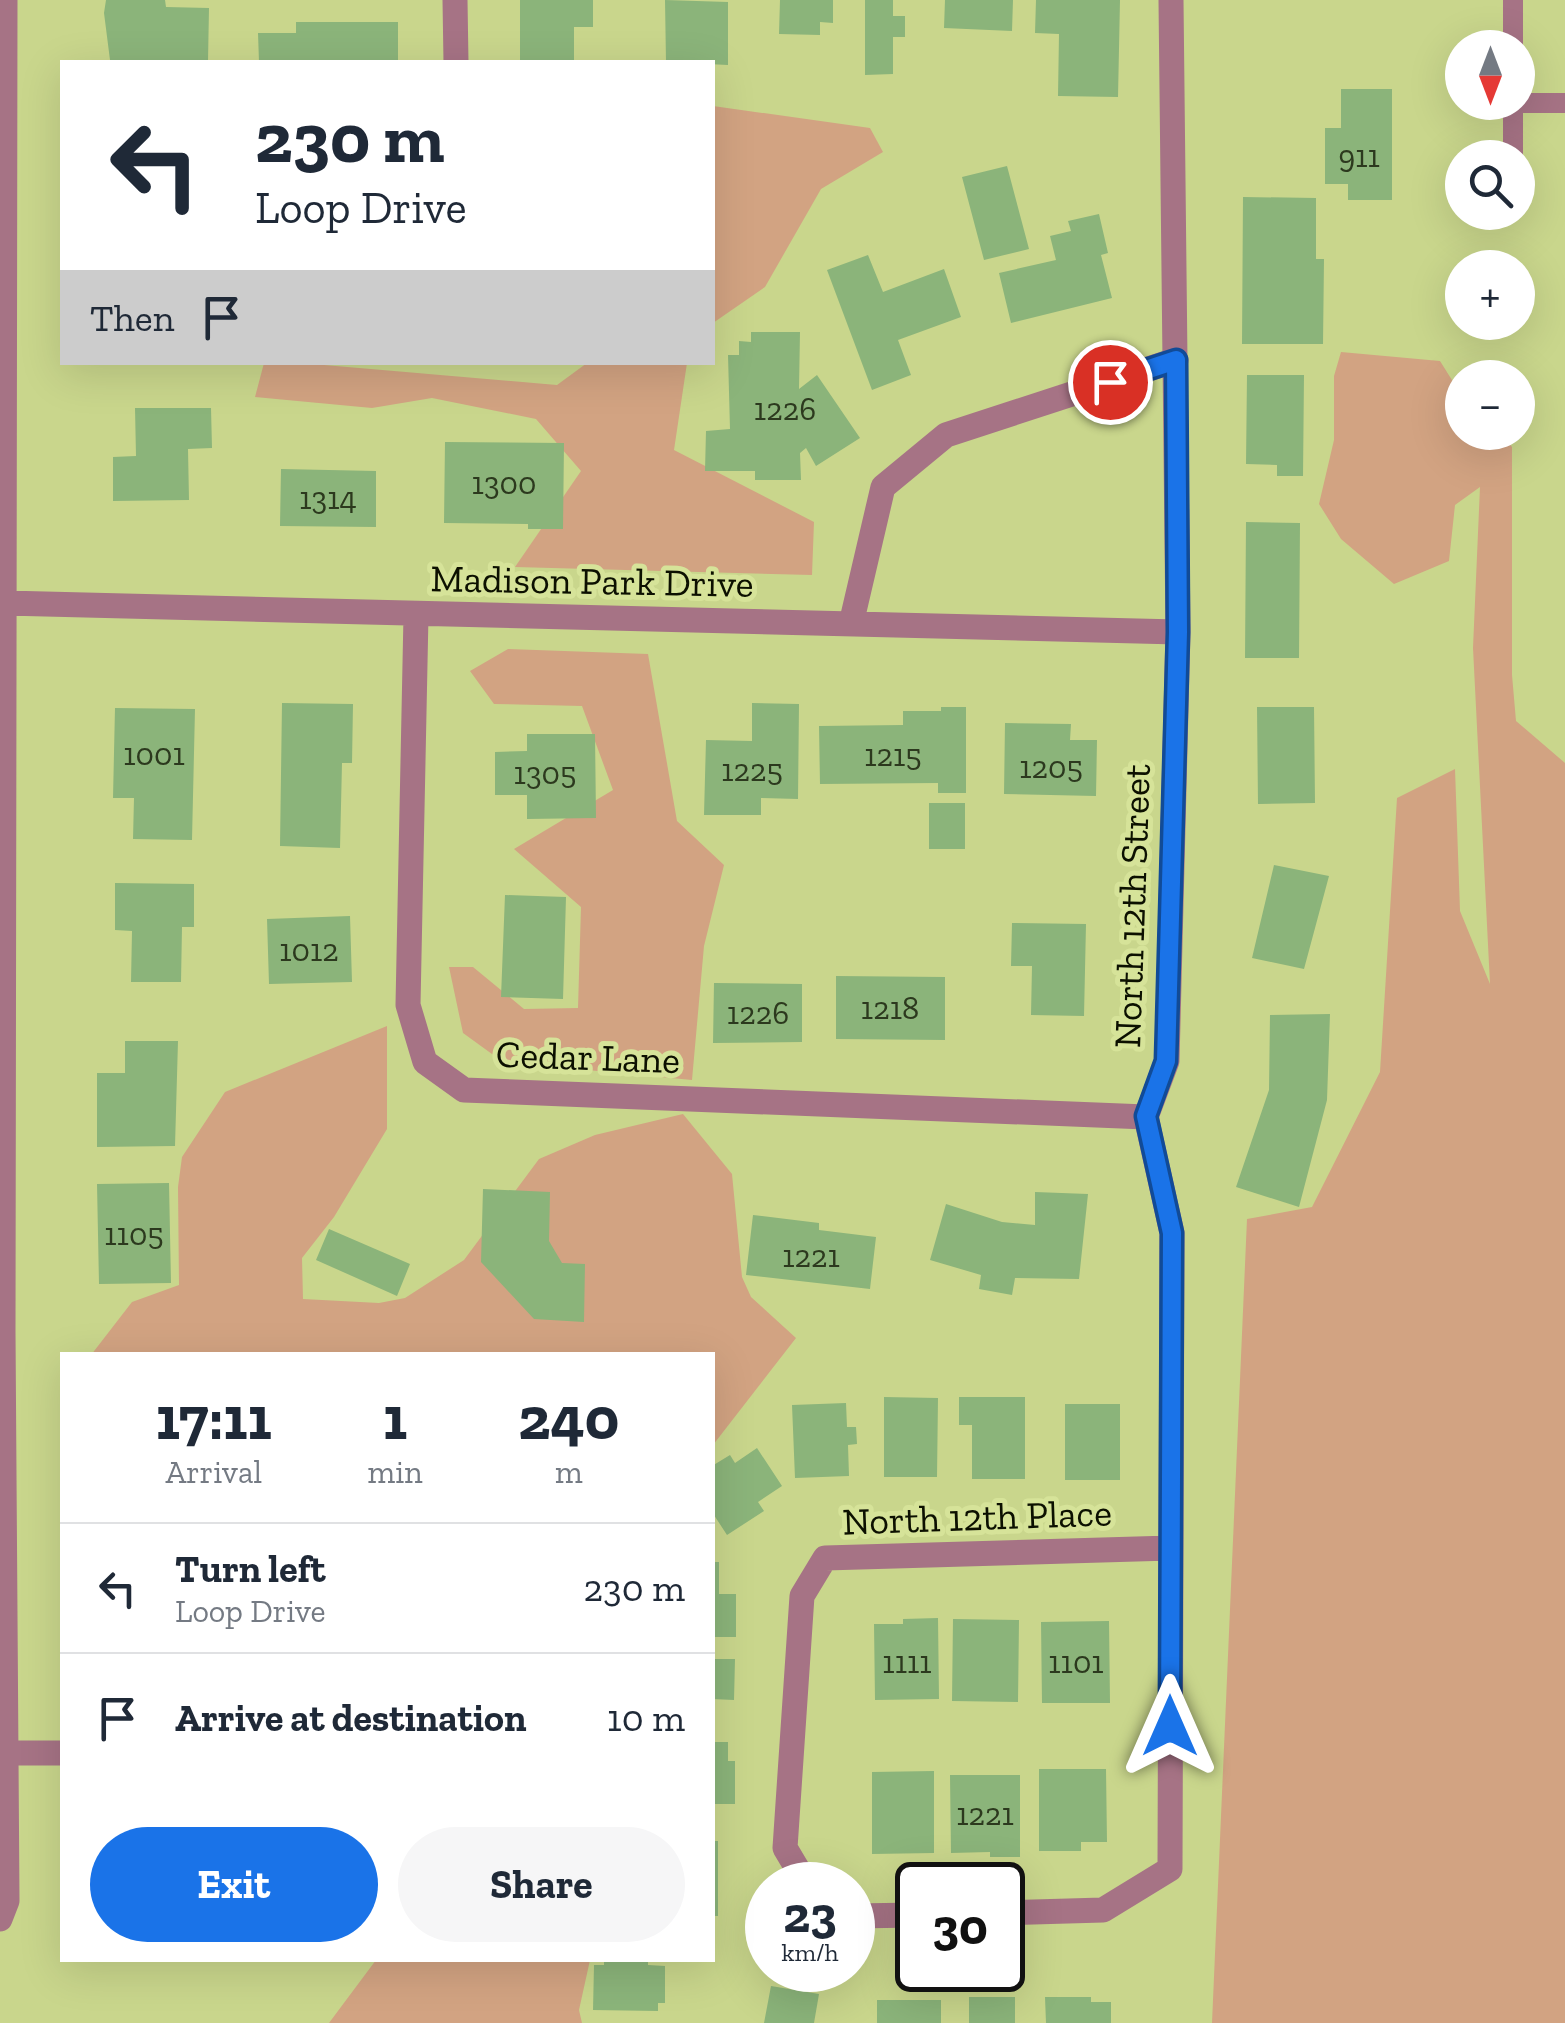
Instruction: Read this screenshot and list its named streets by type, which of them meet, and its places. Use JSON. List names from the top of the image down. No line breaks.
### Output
{"streets":{"street":["Madison Park Drive","North 12th Street","Cedar Lane","North 12th Place"]},"crossings":[["Madison Park Drive","North 12th Street"],["Madison Park Drive","Cedar Lane"],["North 12th Street","Cedar Lane"]],"house_numbers":["911","1226","1300","1314","1001","1215","1205","1225","1305","1012","1218","1226","1105","1221","1111","1101","1221"],"north":"bottom","page":{"map_buttons":["+","−"],"turn":["230 m","Loop Drive"],"then":"Then","eta":["17:11","Arrival","1","min","240","m"],"list":[{"name":"Turn left","note":"Loop Drive","value":"230 m"},{"name":"Arrive at destination","value":"10 m"}],"buttons":["Exit","Share"],"speed":"23 km/h","limit":"30"}}
